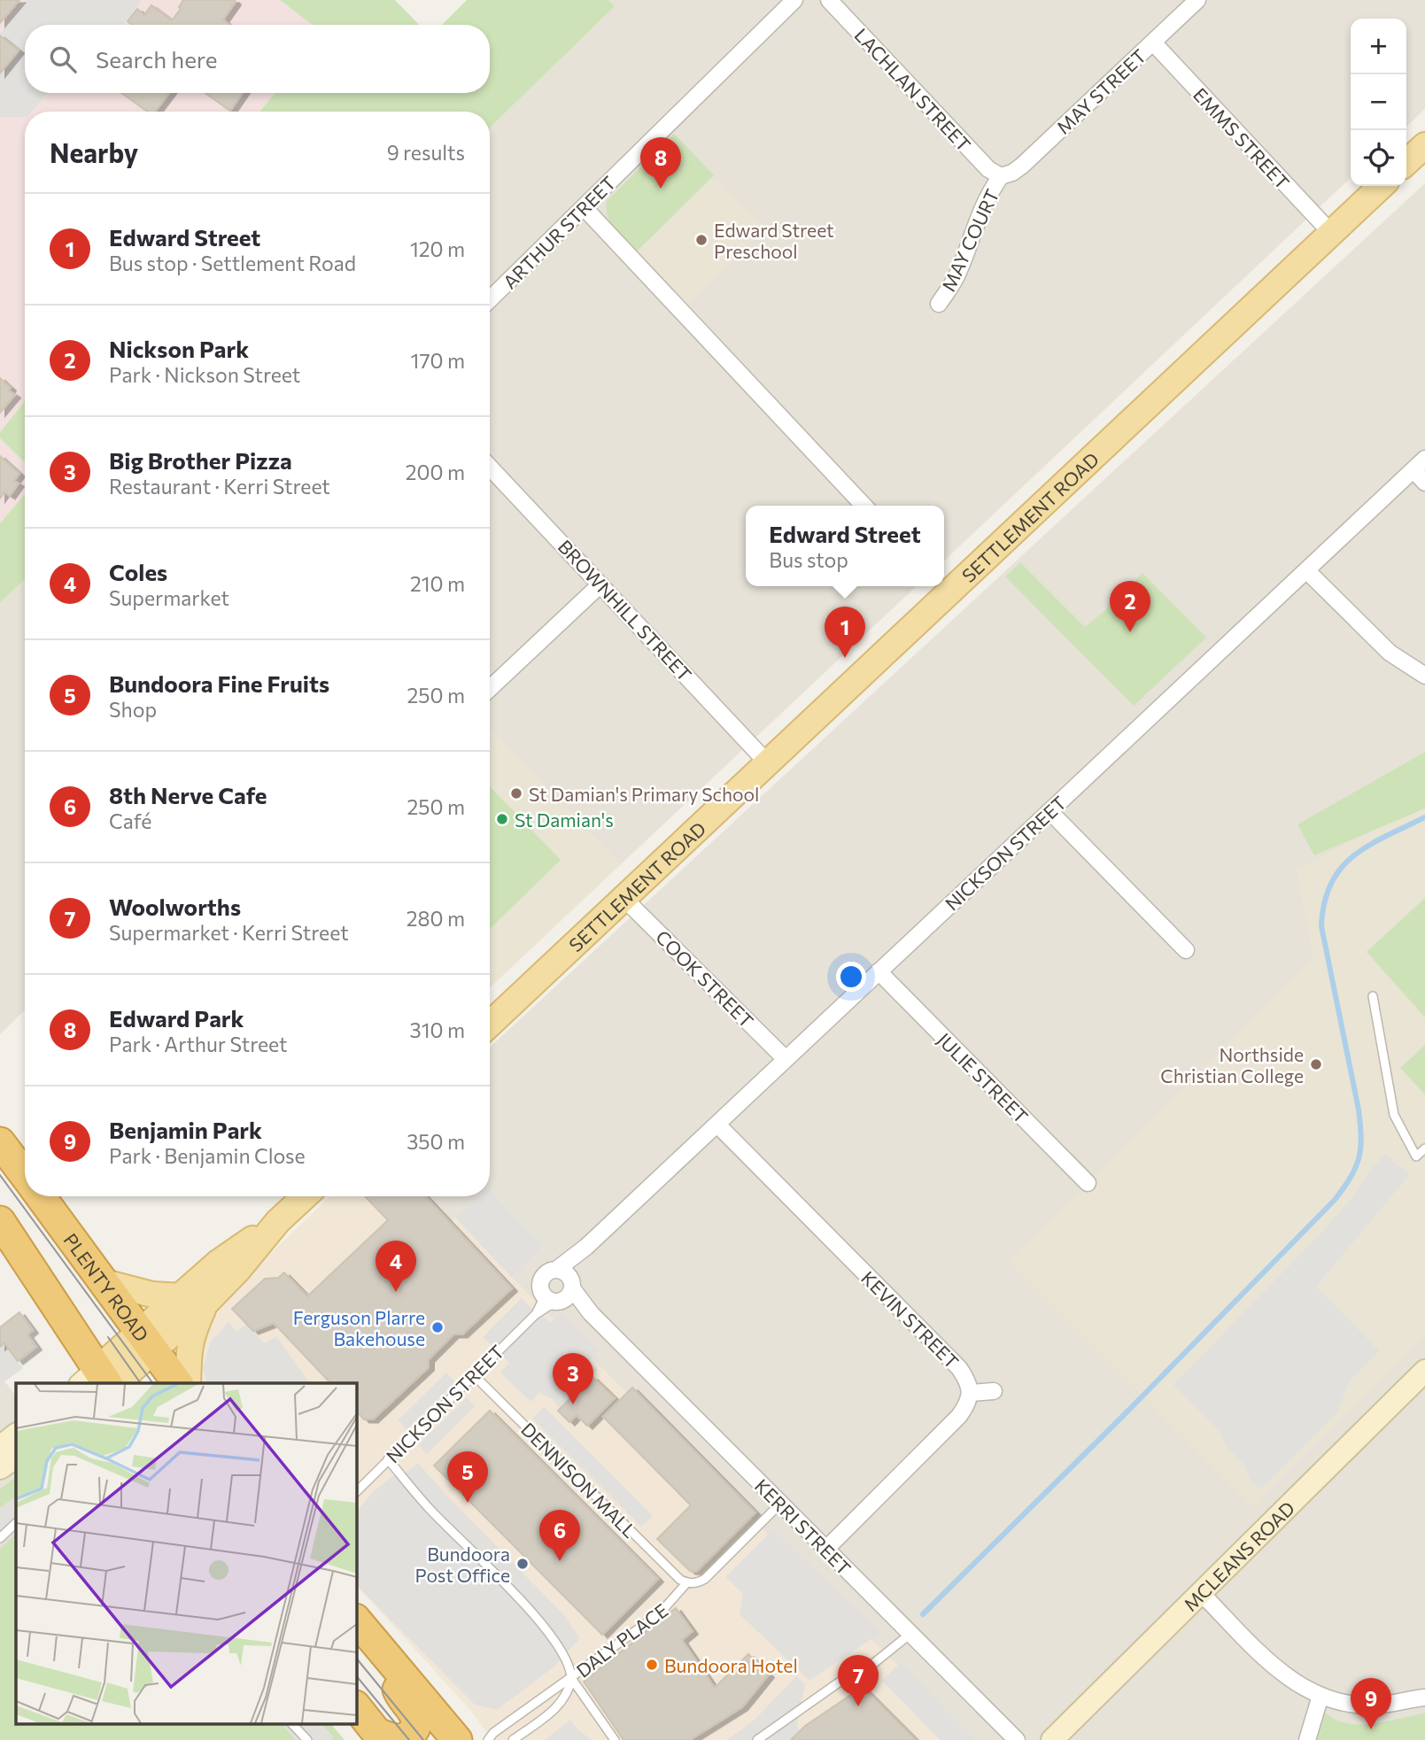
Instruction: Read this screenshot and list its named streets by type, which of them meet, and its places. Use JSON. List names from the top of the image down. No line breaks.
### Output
{"streets":{"highway":["PLENTY ROAD"],"main road":["SETTLEMENT ROAD"],"street":["LACHLAN STREET","MAY STREET","EMMS STREET","ARTHUR STREET","MAY COURT","BROWNHILL STREET","NICKSON STREET","COOK STREET","JULIE STREET","KEVIN STREET","KERRI STREET","MCLEANS ROAD"],"lane":["DENNISON MALL","DALY PLACE"]},"crossings":[["LACHLAN STREET","MAY STREET"],["LACHLAN STREET","MAY COURT"],["MAY STREET","EMMS STREET"],["MAY STREET","MAY COURT"],["EMMS STREET","SETTLEMENT ROAD"],["SETTLEMENT ROAD","BROWNHILL STREET"],["SETTLEMENT ROAD","COOK STREET"],["NICKSON STREET","COOK STREET"],["NICKSON STREET","JULIE STREET"],["NICKSON STREET","KEVIN STREET"],["NICKSON STREET","DENNISON MALL"],["NICKSON STREET","KERRI STREET"],["DENNISON MALL","DALY PLACE"],["KERRI STREET","DALY PLACE"]],"places":["Edward Street Preschool","St Damian's Primary School","St Damian's","Northside Christian College","Ferguson Plarre Bakehouse","Bundoora Post Office","Bundoora Hotel"],"page":{"map_buttons":["+","−"],"search":"Search here","heading":["Nearby","9 results"],"pins":["8","2","1","4","3","5","6","7","9"],"list":[{"mark":"1","name":"Edward Street","note":"Bus stop · Settlement Road","value":"120 m"},{"mark":"2","name":"Nickson Park","note":"Park · Nickson Street","value":"170 m"},{"mark":"3","name":"Big Brother Pizza","note":"Restaurant · Kerri Street","value":"200 m"},{"mark":"4","name":"Coles","note":"Supermarket","value":"210 m"},{"mark":"5","name":"Bundoora Fine Fruits","note":"Shop","value":"250 m"},{"mark":"6","name":"8th Nerve Cafe","note":"Café","value":"250 m"},{"mark":"7","name":"Woolworths","note":"Supermarket · Kerri Street","value":"280 m"},{"mark":"8","name":"Edward Park","note":"Park · Arthur Street","value":"310 m"},{"mark":"9","name":"Benjamin Park","note":"Park · Benjamin Close","value":"350 m"}],"popup":["Edward Street","Bus stop"]}}
